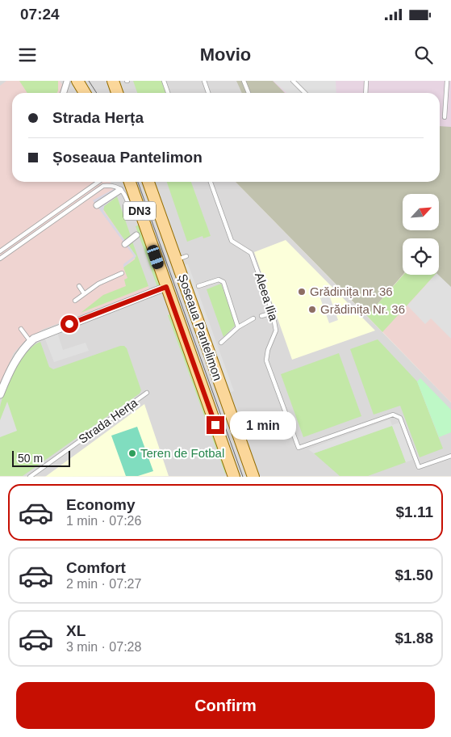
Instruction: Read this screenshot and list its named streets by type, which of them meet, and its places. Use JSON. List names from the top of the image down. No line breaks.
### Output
{"streets":{"main road":["DN3","Șoseaua Pantelimon"],"lane":["Aleea Ilia","Strada Herța"]},"places":["Grădinița nr. 36","Grădinița Nr. 36","Teren de Fotbal"],"scale_bar":"50 m","north":"top right","page":{"status":"07:24","header":"Movio","banner":["Strada Herța","Șoseaua Pantelimon"],"bubble":"1 min","scale":"50 m","list":[{"name":"Economy","note":"1 min · 07:26","value":"$1.11"},{"name":"Comfort","note":"2 min · 07:27","value":"$1.50"},{"name":"XL","note":"3 min · 07:28","value":"$1.88"}],"buttons":"Confirm"}}
